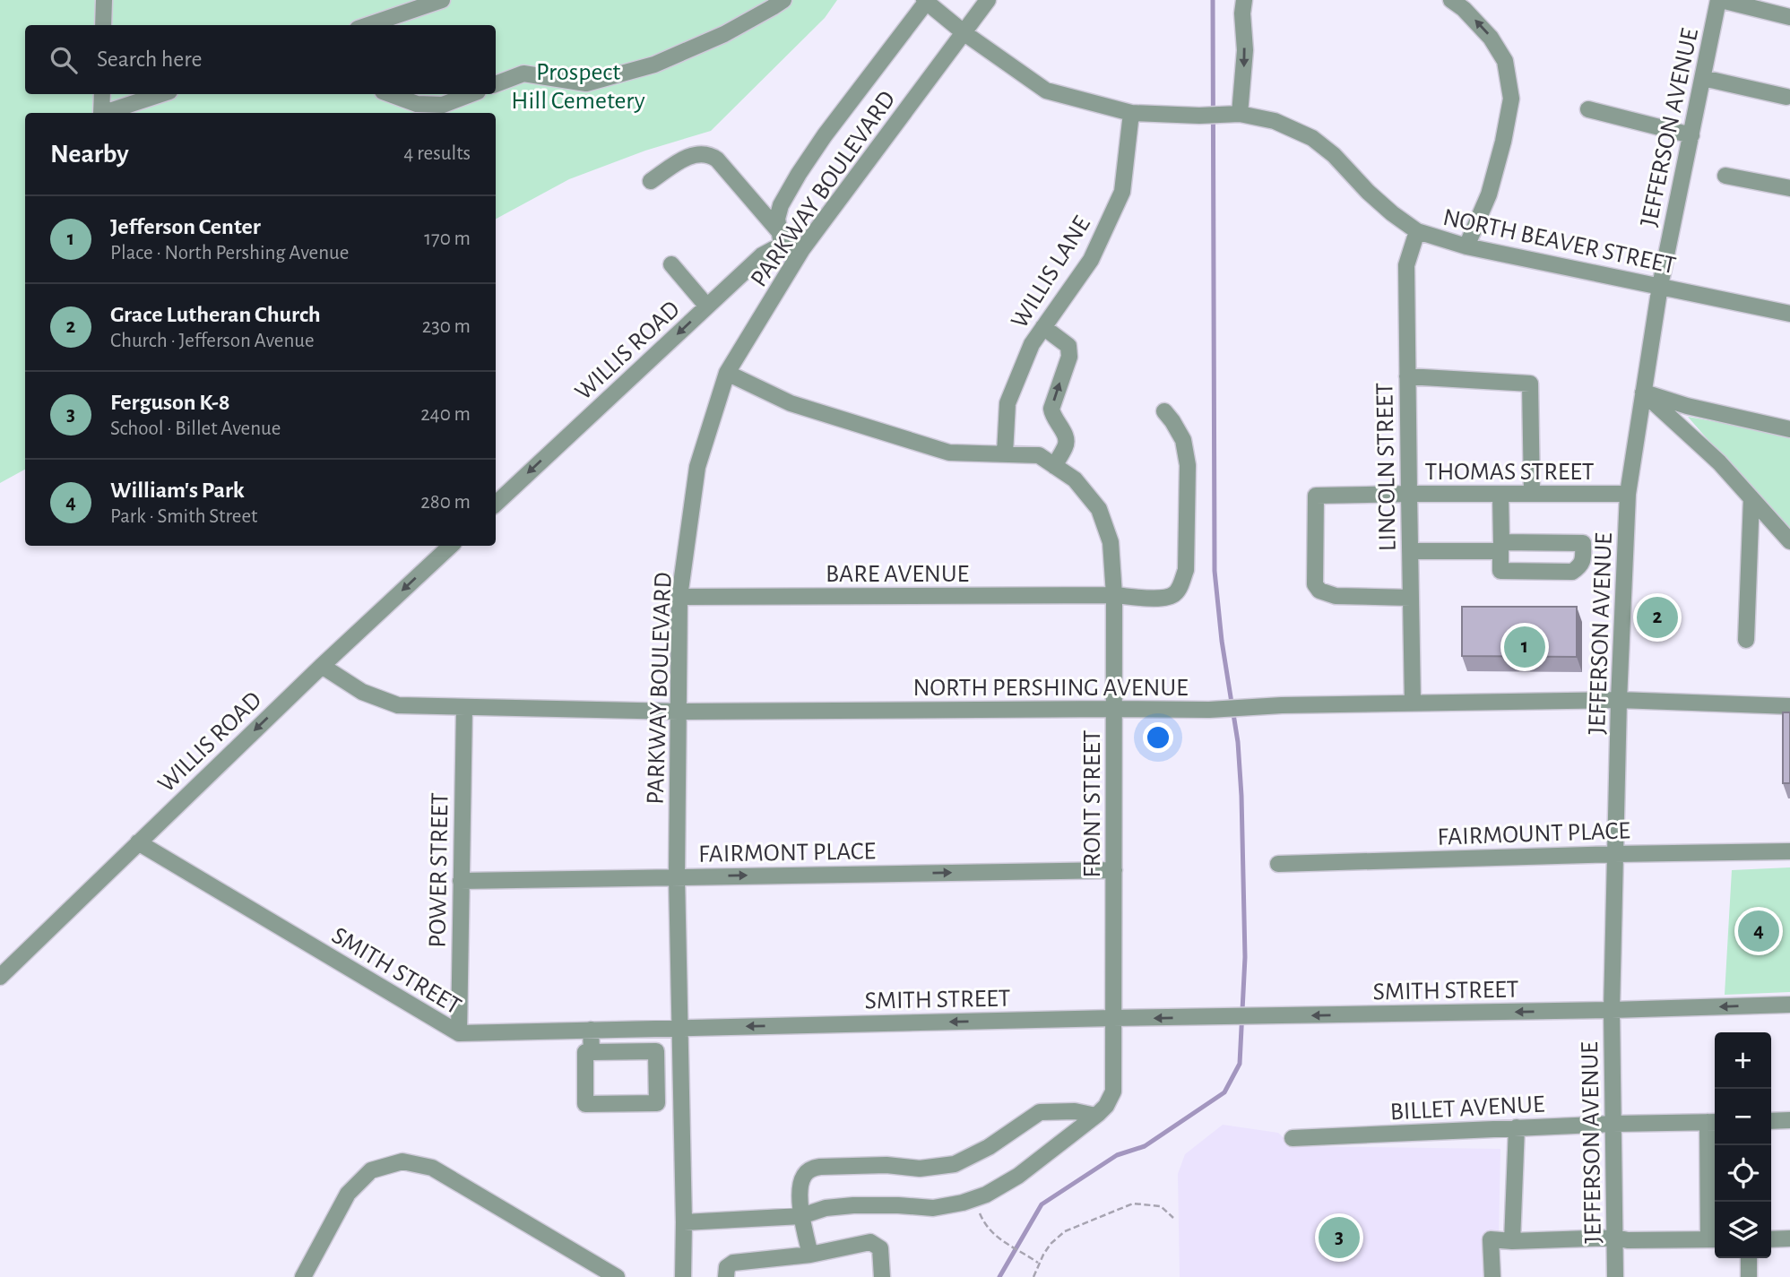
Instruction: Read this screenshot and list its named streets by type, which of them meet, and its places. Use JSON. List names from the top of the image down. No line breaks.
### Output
{"streets":{"street":["JEFFERSON AVENUE","PARKWAY BOULEVARD","NORTH BEAVER STREET","WILLIS LANE","WILLIS ROAD","LINCOLN STREET","THOMAS STREET","BARE AVENUE","NORTH PERSHING AVENUE","FRONT STREET","FAIRMOUNT PLACE","FAIRMONT PLACE","POWER STREET","SMITH STREET","BILLET AVENUE"]},"crossings":[["JEFFERSON AVENUE","NORTH BEAVER STREET"],["JEFFERSON AVENUE","THOMAS STREET"],["JEFFERSON AVENUE","NORTH PERSHING AVENUE"],["JEFFERSON AVENUE","FAIRMOUNT PLACE"],["JEFFERSON AVENUE","SMITH STREET"],["JEFFERSON AVENUE","BILLET AVENUE"],["PARKWAY BOULEVARD","NORTH BEAVER STREET"],["PARKWAY BOULEVARD","WILLIS ROAD"],["PARKWAY BOULEVARD","BARE AVENUE"],["PARKWAY BOULEVARD","NORTH PERSHING AVENUE"],["PARKWAY BOULEVARD","FRONT STREET"],["PARKWAY BOULEVARD","FAIRMONT PLACE"],["PARKWAY BOULEVARD","SMITH STREET"],["NORTH BEAVER STREET","WILLIS LANE"],["NORTH BEAVER STREET","LINCOLN STREET"],["WILLIS LANE","FRONT STREET"],["WILLIS ROAD","NORTH PERSHING AVENUE"],["WILLIS ROAD","SMITH STREET"],["LINCOLN STREET","THOMAS STREET"],["LINCOLN STREET","NORTH PERSHING AVENUE"],["BARE AVENUE","FRONT STREET"],["NORTH PERSHING AVENUE","FRONT STREET"],["NORTH PERSHING AVENUE","POWER STREET"],["FRONT STREET","FAIRMONT PLACE"],["FRONT STREET","SMITH STREET"],["FAIRMONT PLACE","POWER STREET"],["POWER STREET","SMITH STREET"]],"one_way":["WILLIS ROAD","FAIRMONT PLACE","SMITH STREET"],"parks":["Prospect Hill Cemetery"],"page":{"search":"Search here","heading":["Nearby","4 results"],"list":[{"mark":"1","name":"Jefferson Center","note":"Place · North Pershing Avenue","value":"170 m"},{"mark":"2","name":"Grace Lutheran Church","note":"Church · Jefferson Avenue","value":"230 m"},{"mark":"3","name":"Ferguson K-8","note":"School · Billet Avenue","value":"240 m"},{"mark":"4","name":"William's Park","note":"Park · Smith Street","value":"280 m"}],"pins":["2","1","4","3"],"map_buttons":["+","−"]}}
